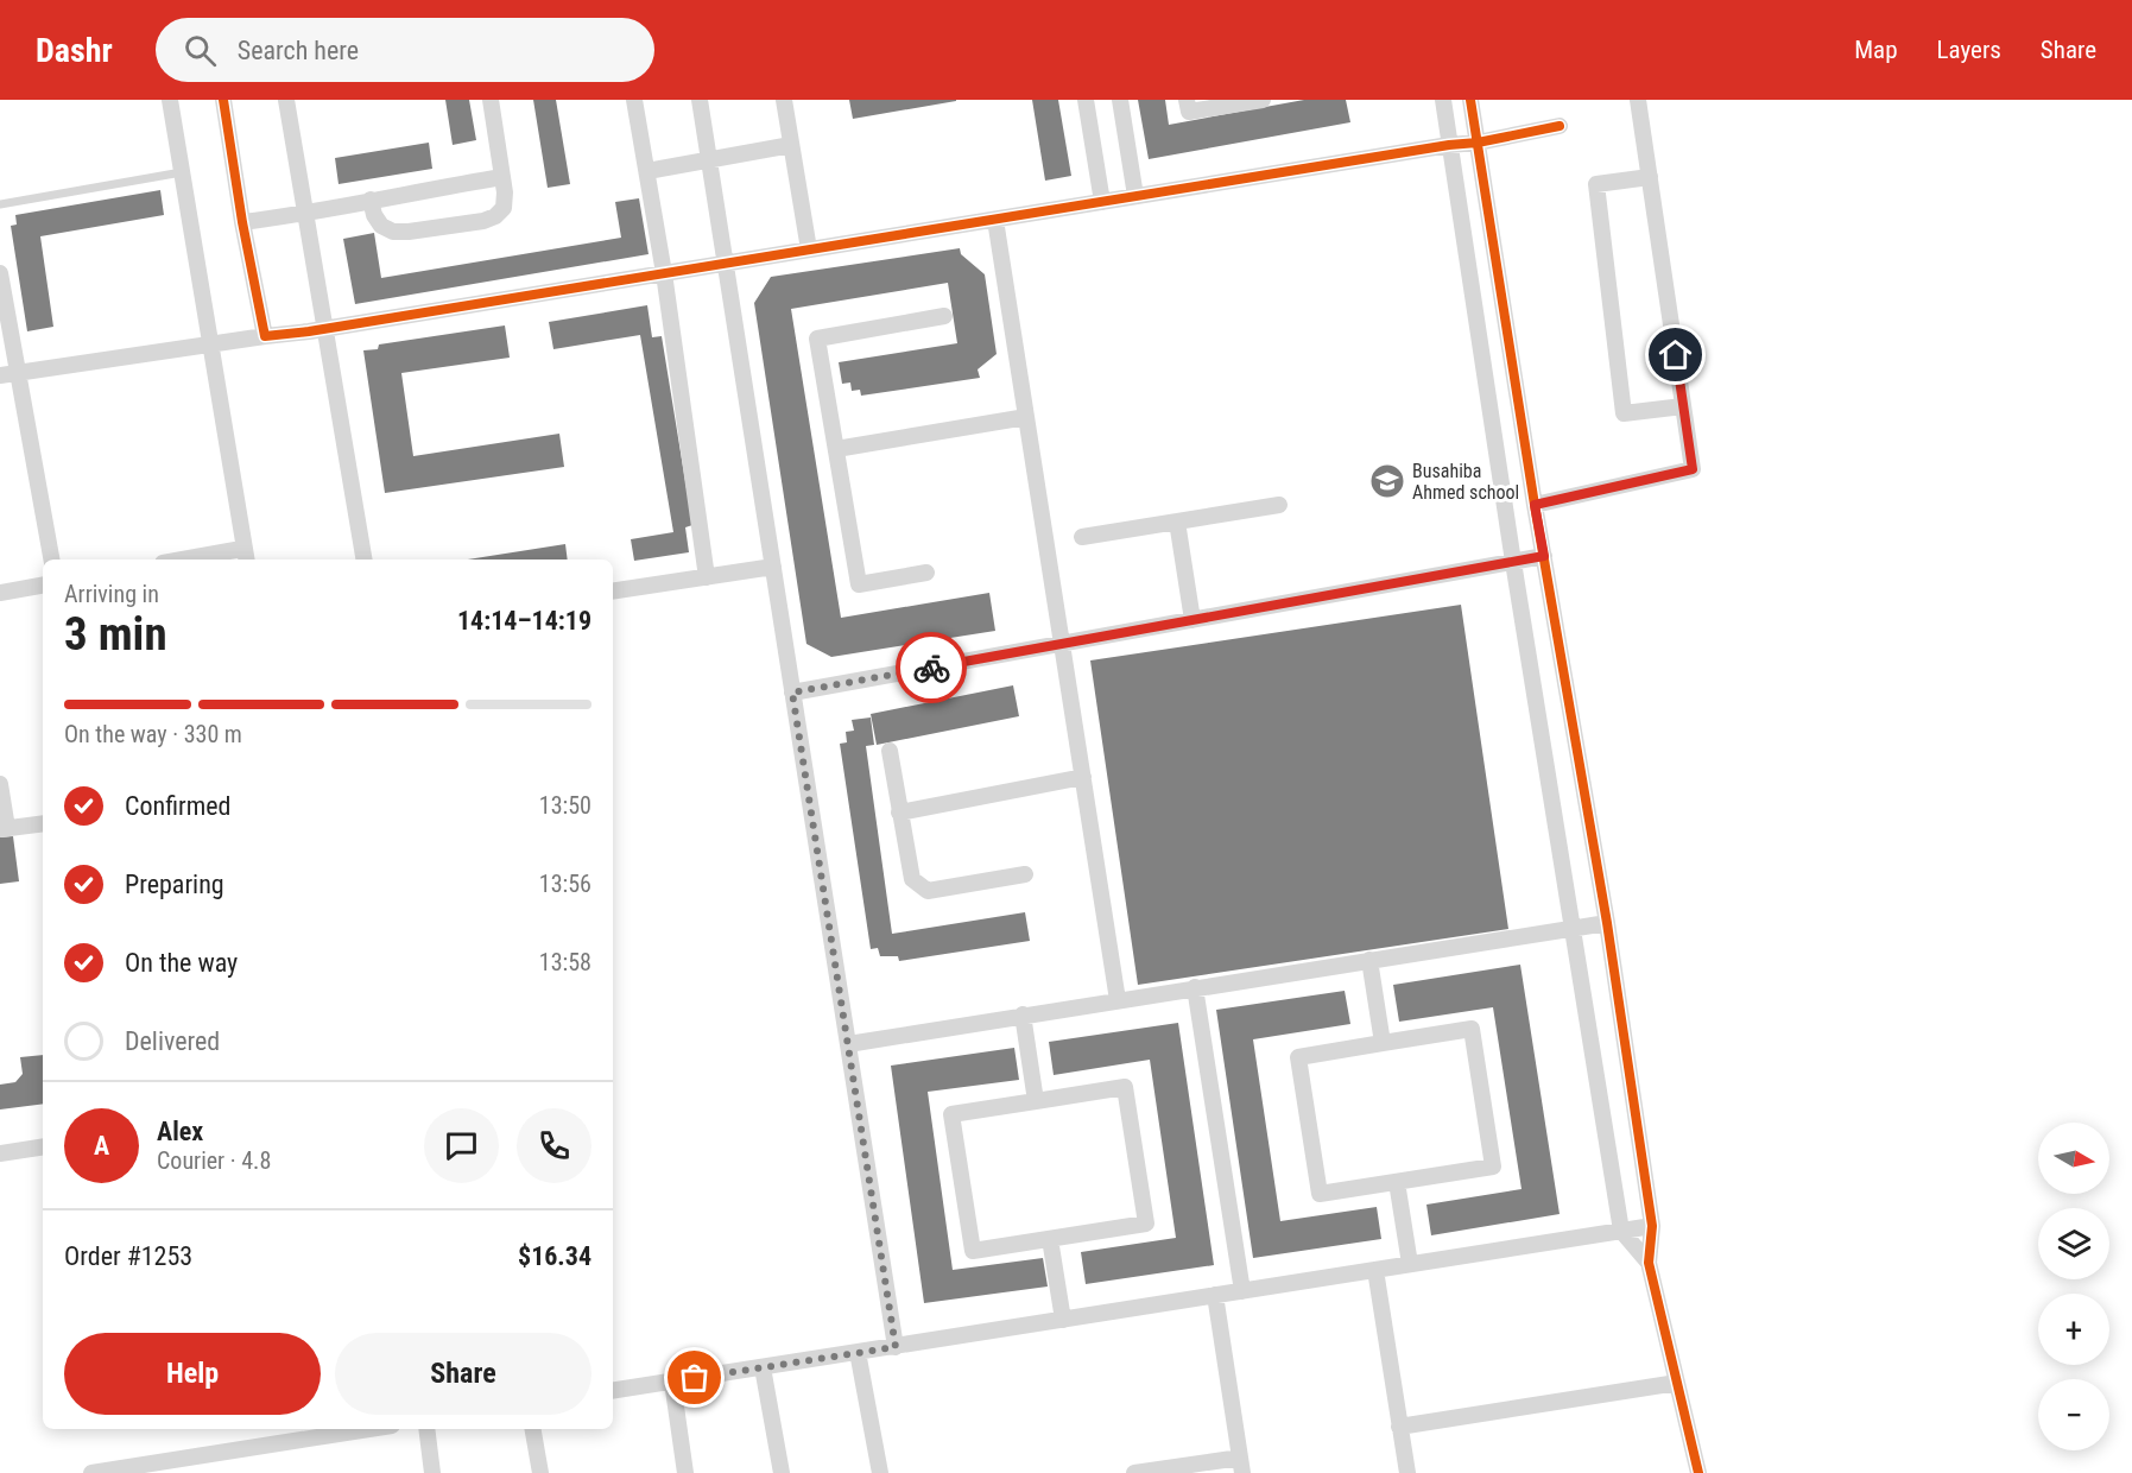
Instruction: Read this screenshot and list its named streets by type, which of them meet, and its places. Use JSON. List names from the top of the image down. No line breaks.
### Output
{"places":{"school or university":["Busahiba Ahmed school"]},"north":"right","page":{"header":"Dashr","search":"Search here","nav":["Map","Layers","Share"],"heading":["3 min","Arriving in","14:14–14:19"],"panel":["Alex","Courier · 4.8","Order #1253","$16.34"],"bar":"On the way · 330 m","list":[["Confirmed","13:50"],["Preparing","13:56"],["On the way","13:58"],"Delivered"],"round":"A","map_buttons":["+","−"],"buttons":["Help","Share"]}}
